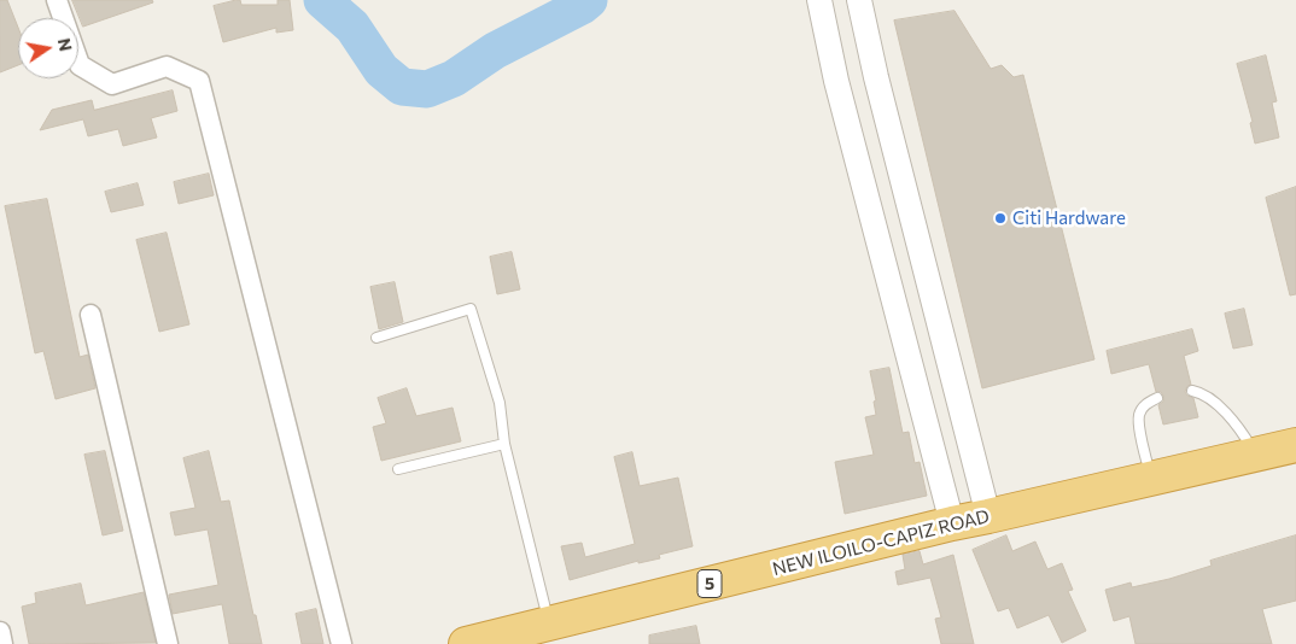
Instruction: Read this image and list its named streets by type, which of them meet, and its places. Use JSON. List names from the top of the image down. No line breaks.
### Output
{"streets":{"highway":["NEW ILOILO-CAPIZ ROAD","5"]},"places":["Citi Hardware"],"north":"right"}
